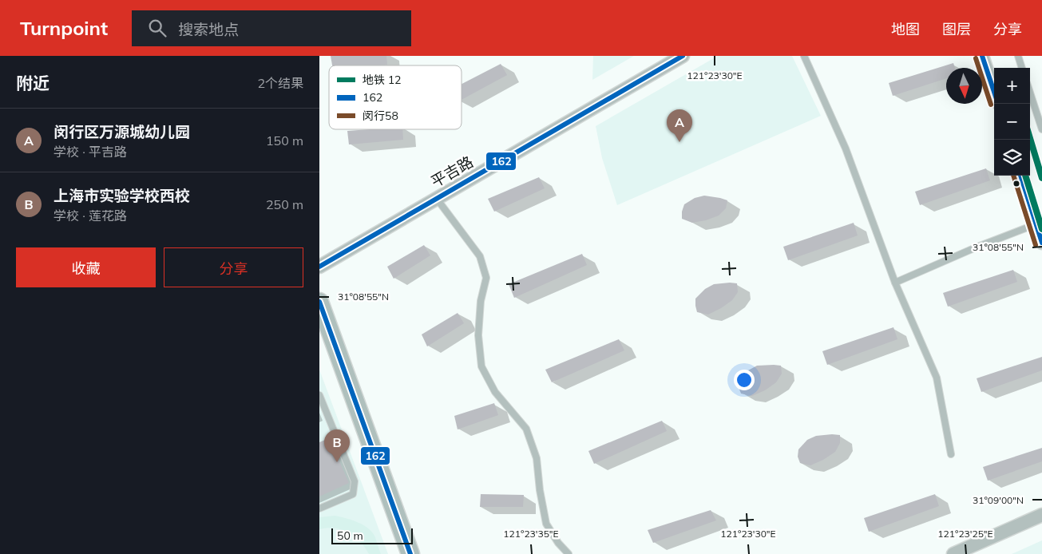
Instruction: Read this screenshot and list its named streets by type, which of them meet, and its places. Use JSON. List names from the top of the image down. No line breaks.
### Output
{"streets":{"street":["平吉路"]},"lines":["transit line 162","transit line 闵行58","metro line 12"],"legend":["地铁 12","162","闵行58"],"scale_bar":"50 m","north":"bottom","page":{"header":"Turnpoint","search":"搜索地点","nav":["地图","图层","分享"],"heading":["附近","2个结果"],"map_buttons":["+","−"],"list":[{"mark":"A","name":"闵行区万源城幼儿园","note":"学校 · 平吉路","value":"150 m"},{"mark":"B","name":"上海市实验学校西校","note":"学校 · 莲花路","value":"250 m"}],"pins":["A","B"],"buttons":["收藏","分享"],"scale":"50 m"},"coordinates":["121°23'30\"E","31°08'55\"N","31°09'00\"N","121°23'35\"E","121°23'25\"E"]}
